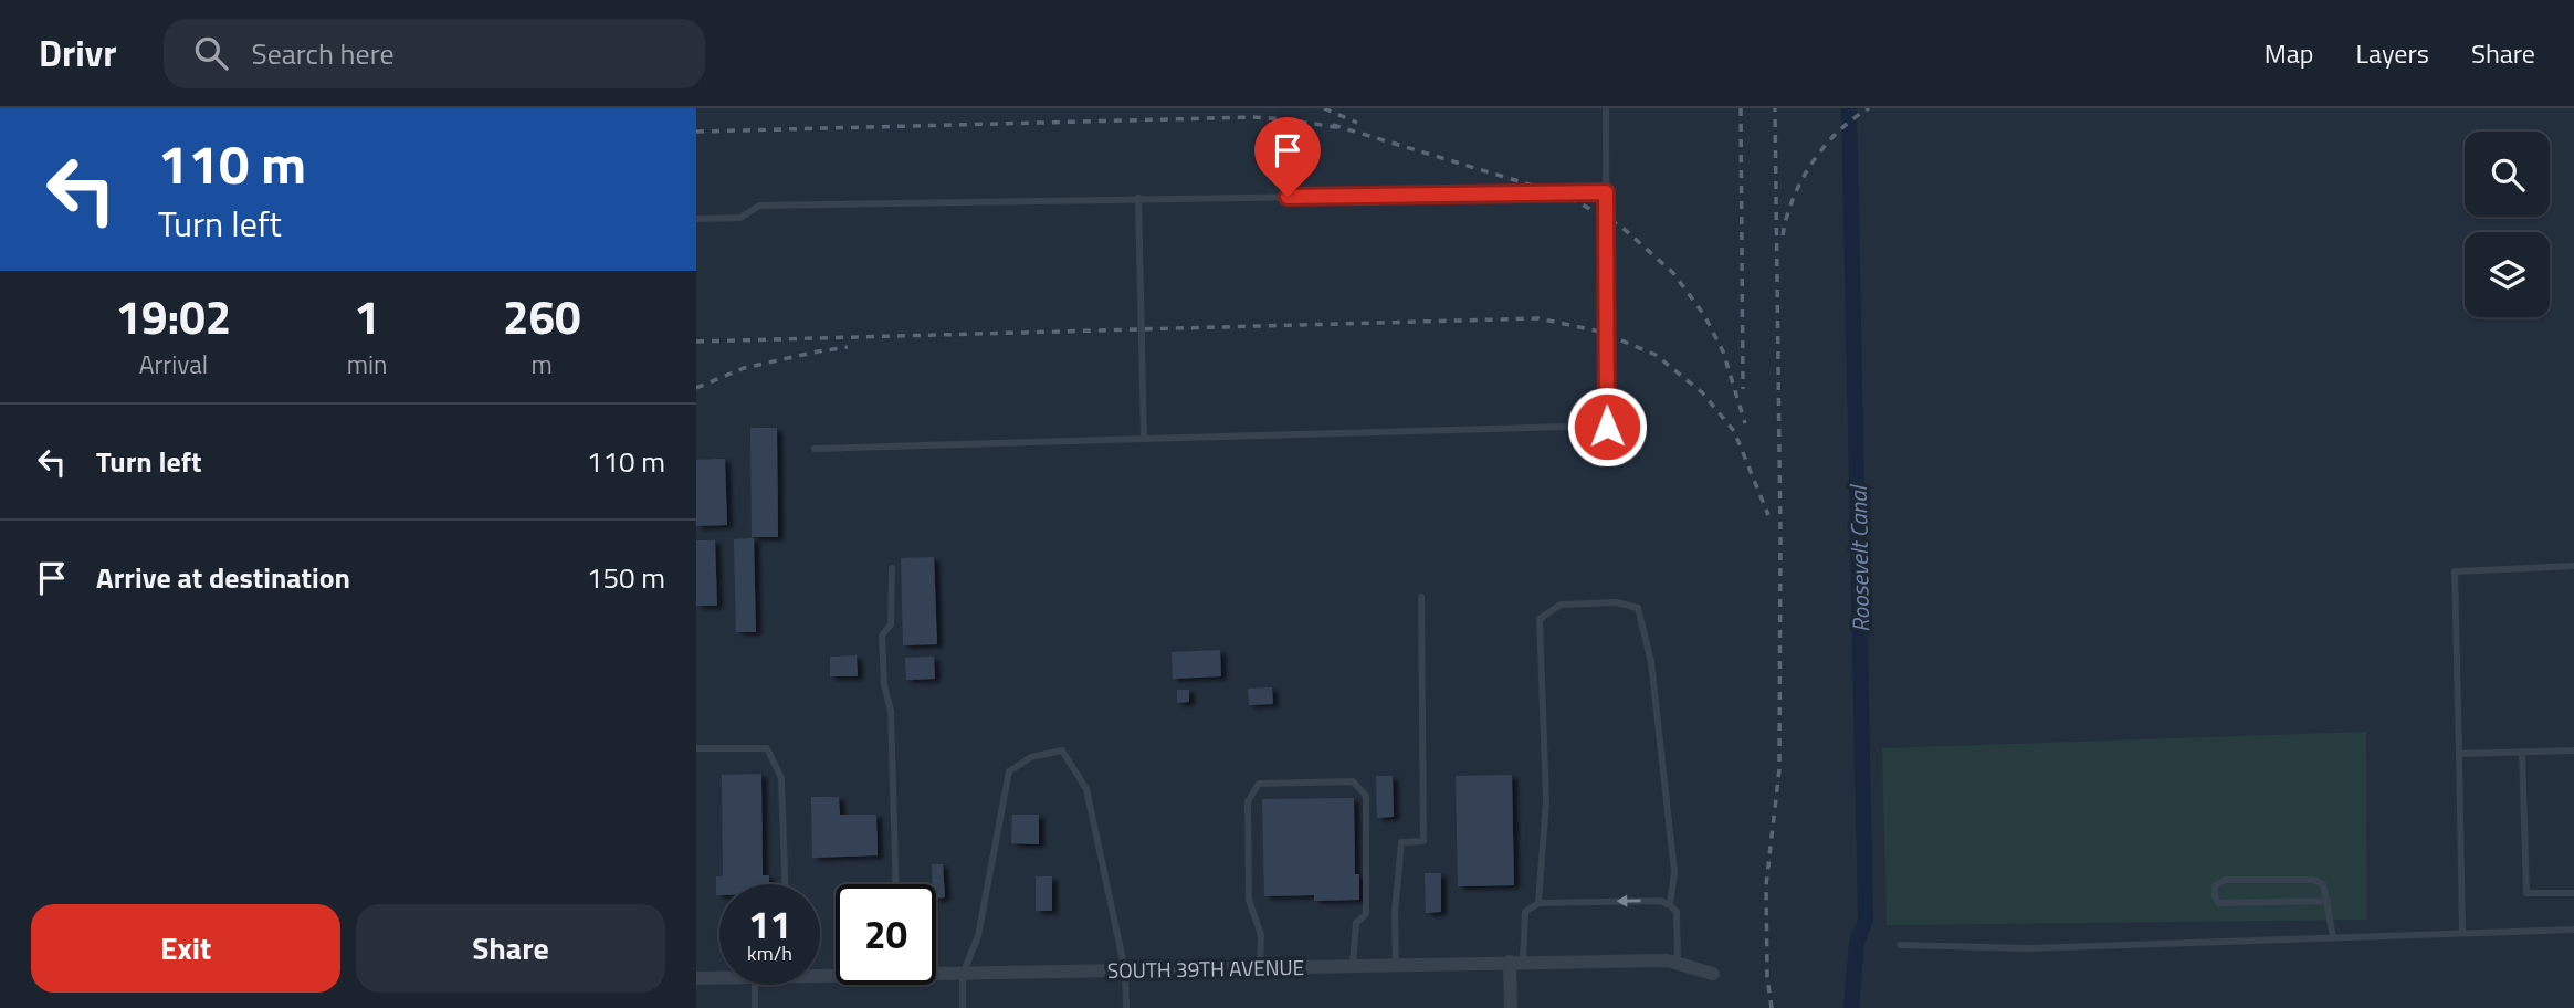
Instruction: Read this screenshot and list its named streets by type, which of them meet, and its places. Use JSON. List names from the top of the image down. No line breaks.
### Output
{"streets":{"street":["SOUTH 39TH AVENUE"]},"water":["Roosevelt Canal"],"page":{"header":"Drivr","search":"Search here","nav":["Map","Layers","Share"],"turn":["110 m","Turn left"],"eta":["19:02","Arrival","1","min","260","m"],"list":[{"name":"Turn left","value":"110 m"},{"name":"Arrive at destination","value":"150 m"}],"speed":"11 km/h","limit":"20","buttons":["Exit","Share"]}}
